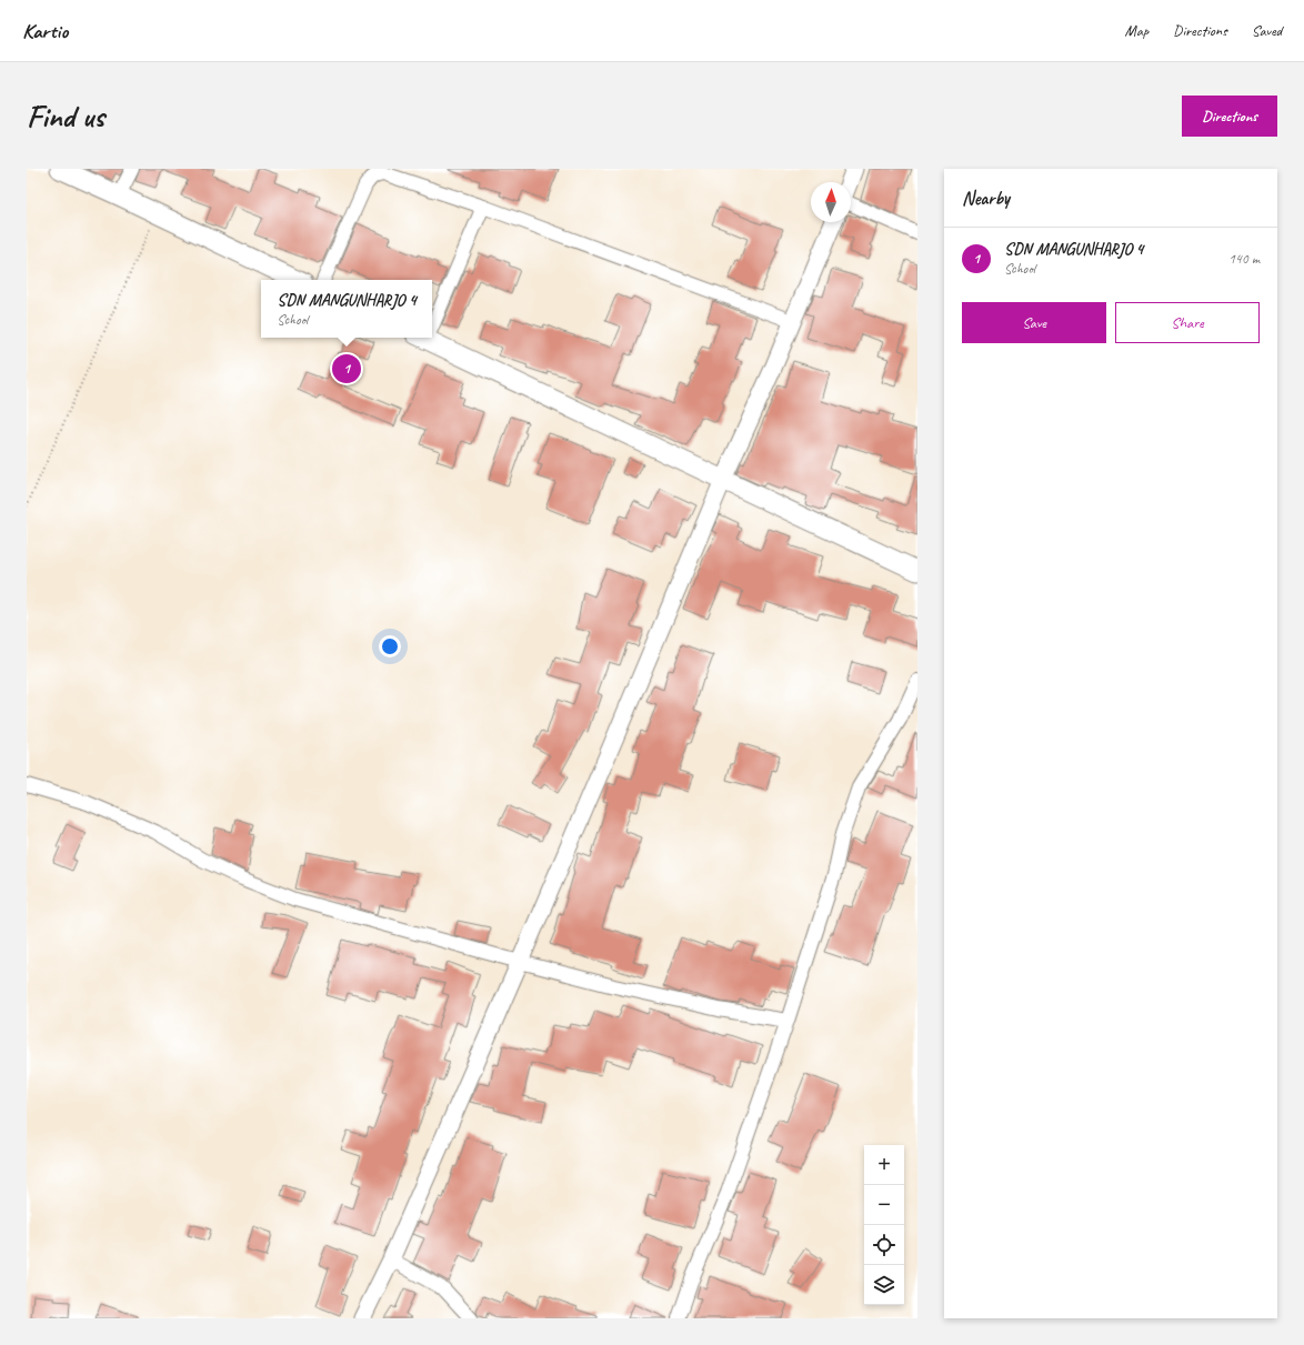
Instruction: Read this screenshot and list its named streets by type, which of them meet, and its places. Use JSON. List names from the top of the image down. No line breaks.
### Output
{"north":"top","page":{"header":"Kartio","nav":["Map","Directions","Saved"],"buttons":["Directions",["Save","Share"]],"title":"Find us","heading":"Nearby","list":[{"mark":"1","name":"SDN MANGUNHARJO 4","note":"School","value":"140 m"}],"popup":["SDN MANGUNHARJO 4","School"],"pins":"1","map_buttons":["+","−"]}}
